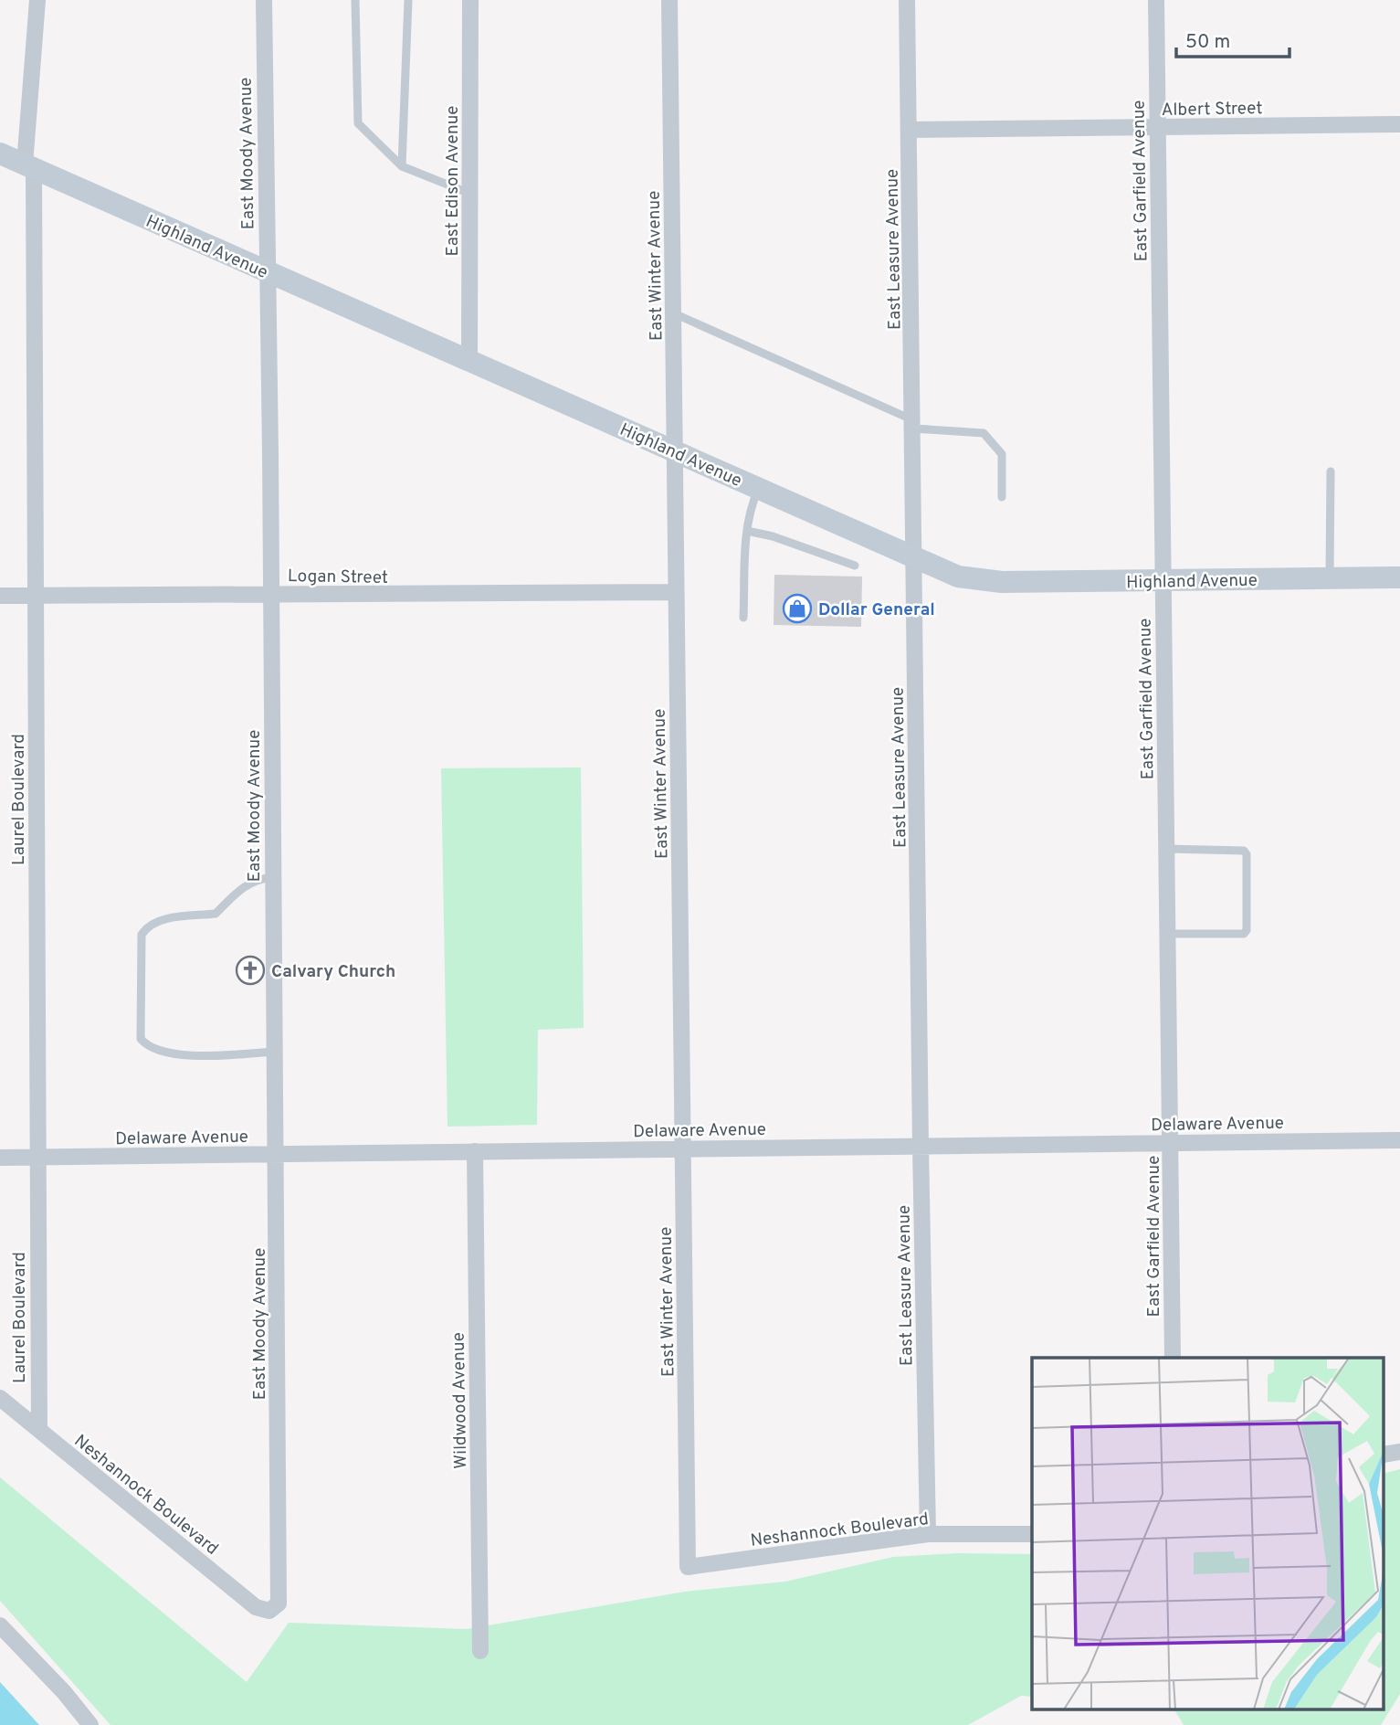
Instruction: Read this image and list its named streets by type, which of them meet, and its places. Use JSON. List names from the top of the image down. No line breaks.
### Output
{"streets":{"main road":["Highland Avenue"],"street":["Albert Street","East Moody Avenue","East Edison Avenue","East Garfield Avenue","East Leasure Avenue","East Winter Avenue","Logan Street","Laurel Boulevard","Delaware Avenue","Wildwood Avenue","Neshannock Boulevard"]},"crossings":[["Albert Street","East Garfield Avenue"],["Albert Street","East Leasure Avenue"],["East Moody Avenue","Highland Avenue"],["East Moody Avenue","Logan Street"],["East Moody Avenue","Delaware Avenue"],["East Moody Avenue","Neshannock Boulevard"],["East Edison Avenue","Highland Avenue"],["East Garfield Avenue","Highland Avenue"],["East Garfield Avenue","Delaware Avenue"],["Highland Avenue","East Leasure Avenue"],["Highland Avenue","East Winter Avenue"],["Highland Avenue","Laurel Boulevard"],["East Leasure Avenue","Delaware Avenue"],["East Leasure Avenue","Neshannock Boulevard"],["East Winter Avenue","Logan Street"],["East Winter Avenue","Delaware Avenue"],["East Winter Avenue","Neshannock Boulevard"],["Logan Street","Laurel Boulevard"],["Laurel Boulevard","Delaware Avenue"],["Laurel Boulevard","Neshannock Boulevard"],["Delaware Avenue","Wildwood Avenue"]],"places":{"shop":["Dollar General"],"church":["Calvary Church"]},"scale_bar":"50 m"}
